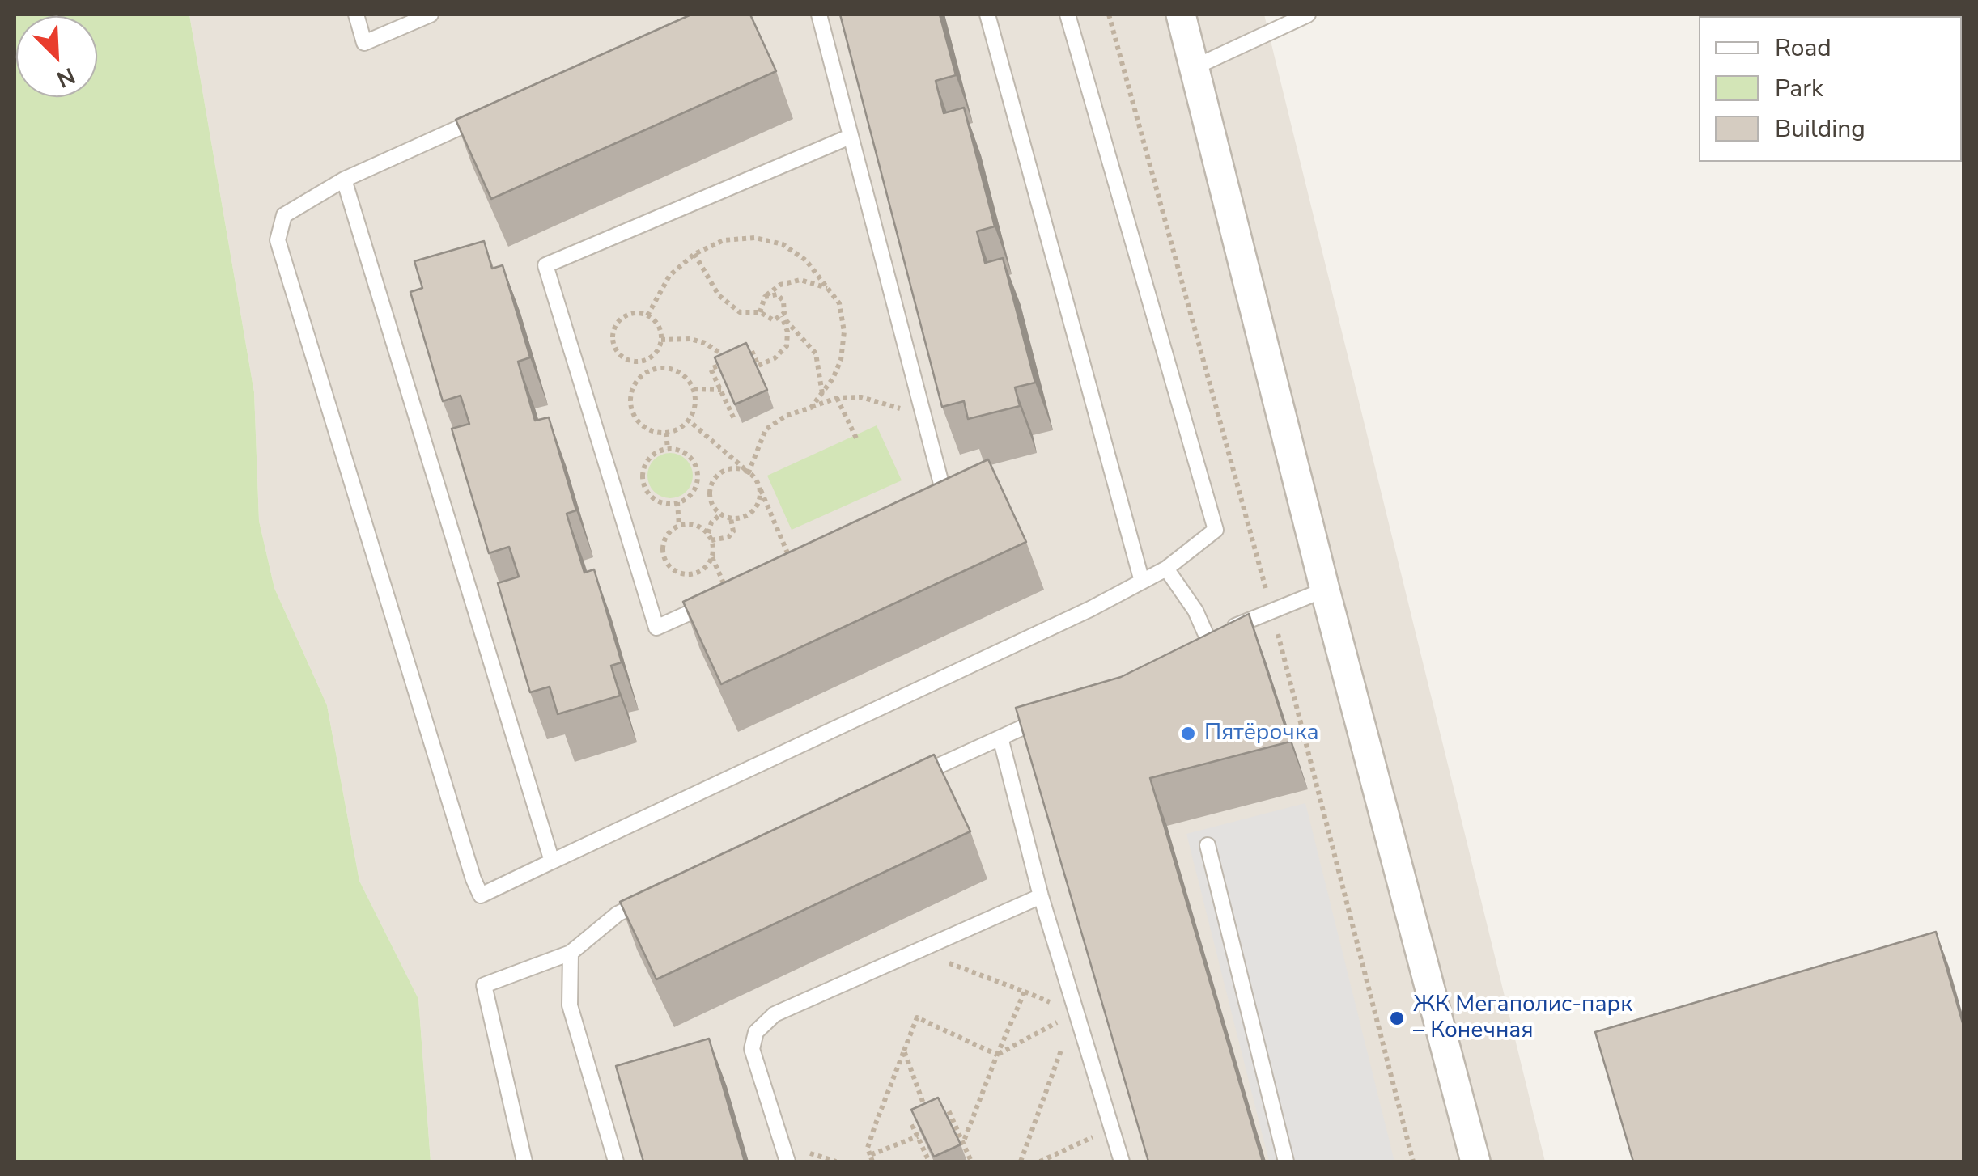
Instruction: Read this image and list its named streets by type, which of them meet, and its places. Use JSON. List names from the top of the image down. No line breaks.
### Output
{"places":["Пятёрочка","ЖК Мегаполис-парк – Конечная"],"legend":["Road","Park","Building"],"north":"bottom right"}
